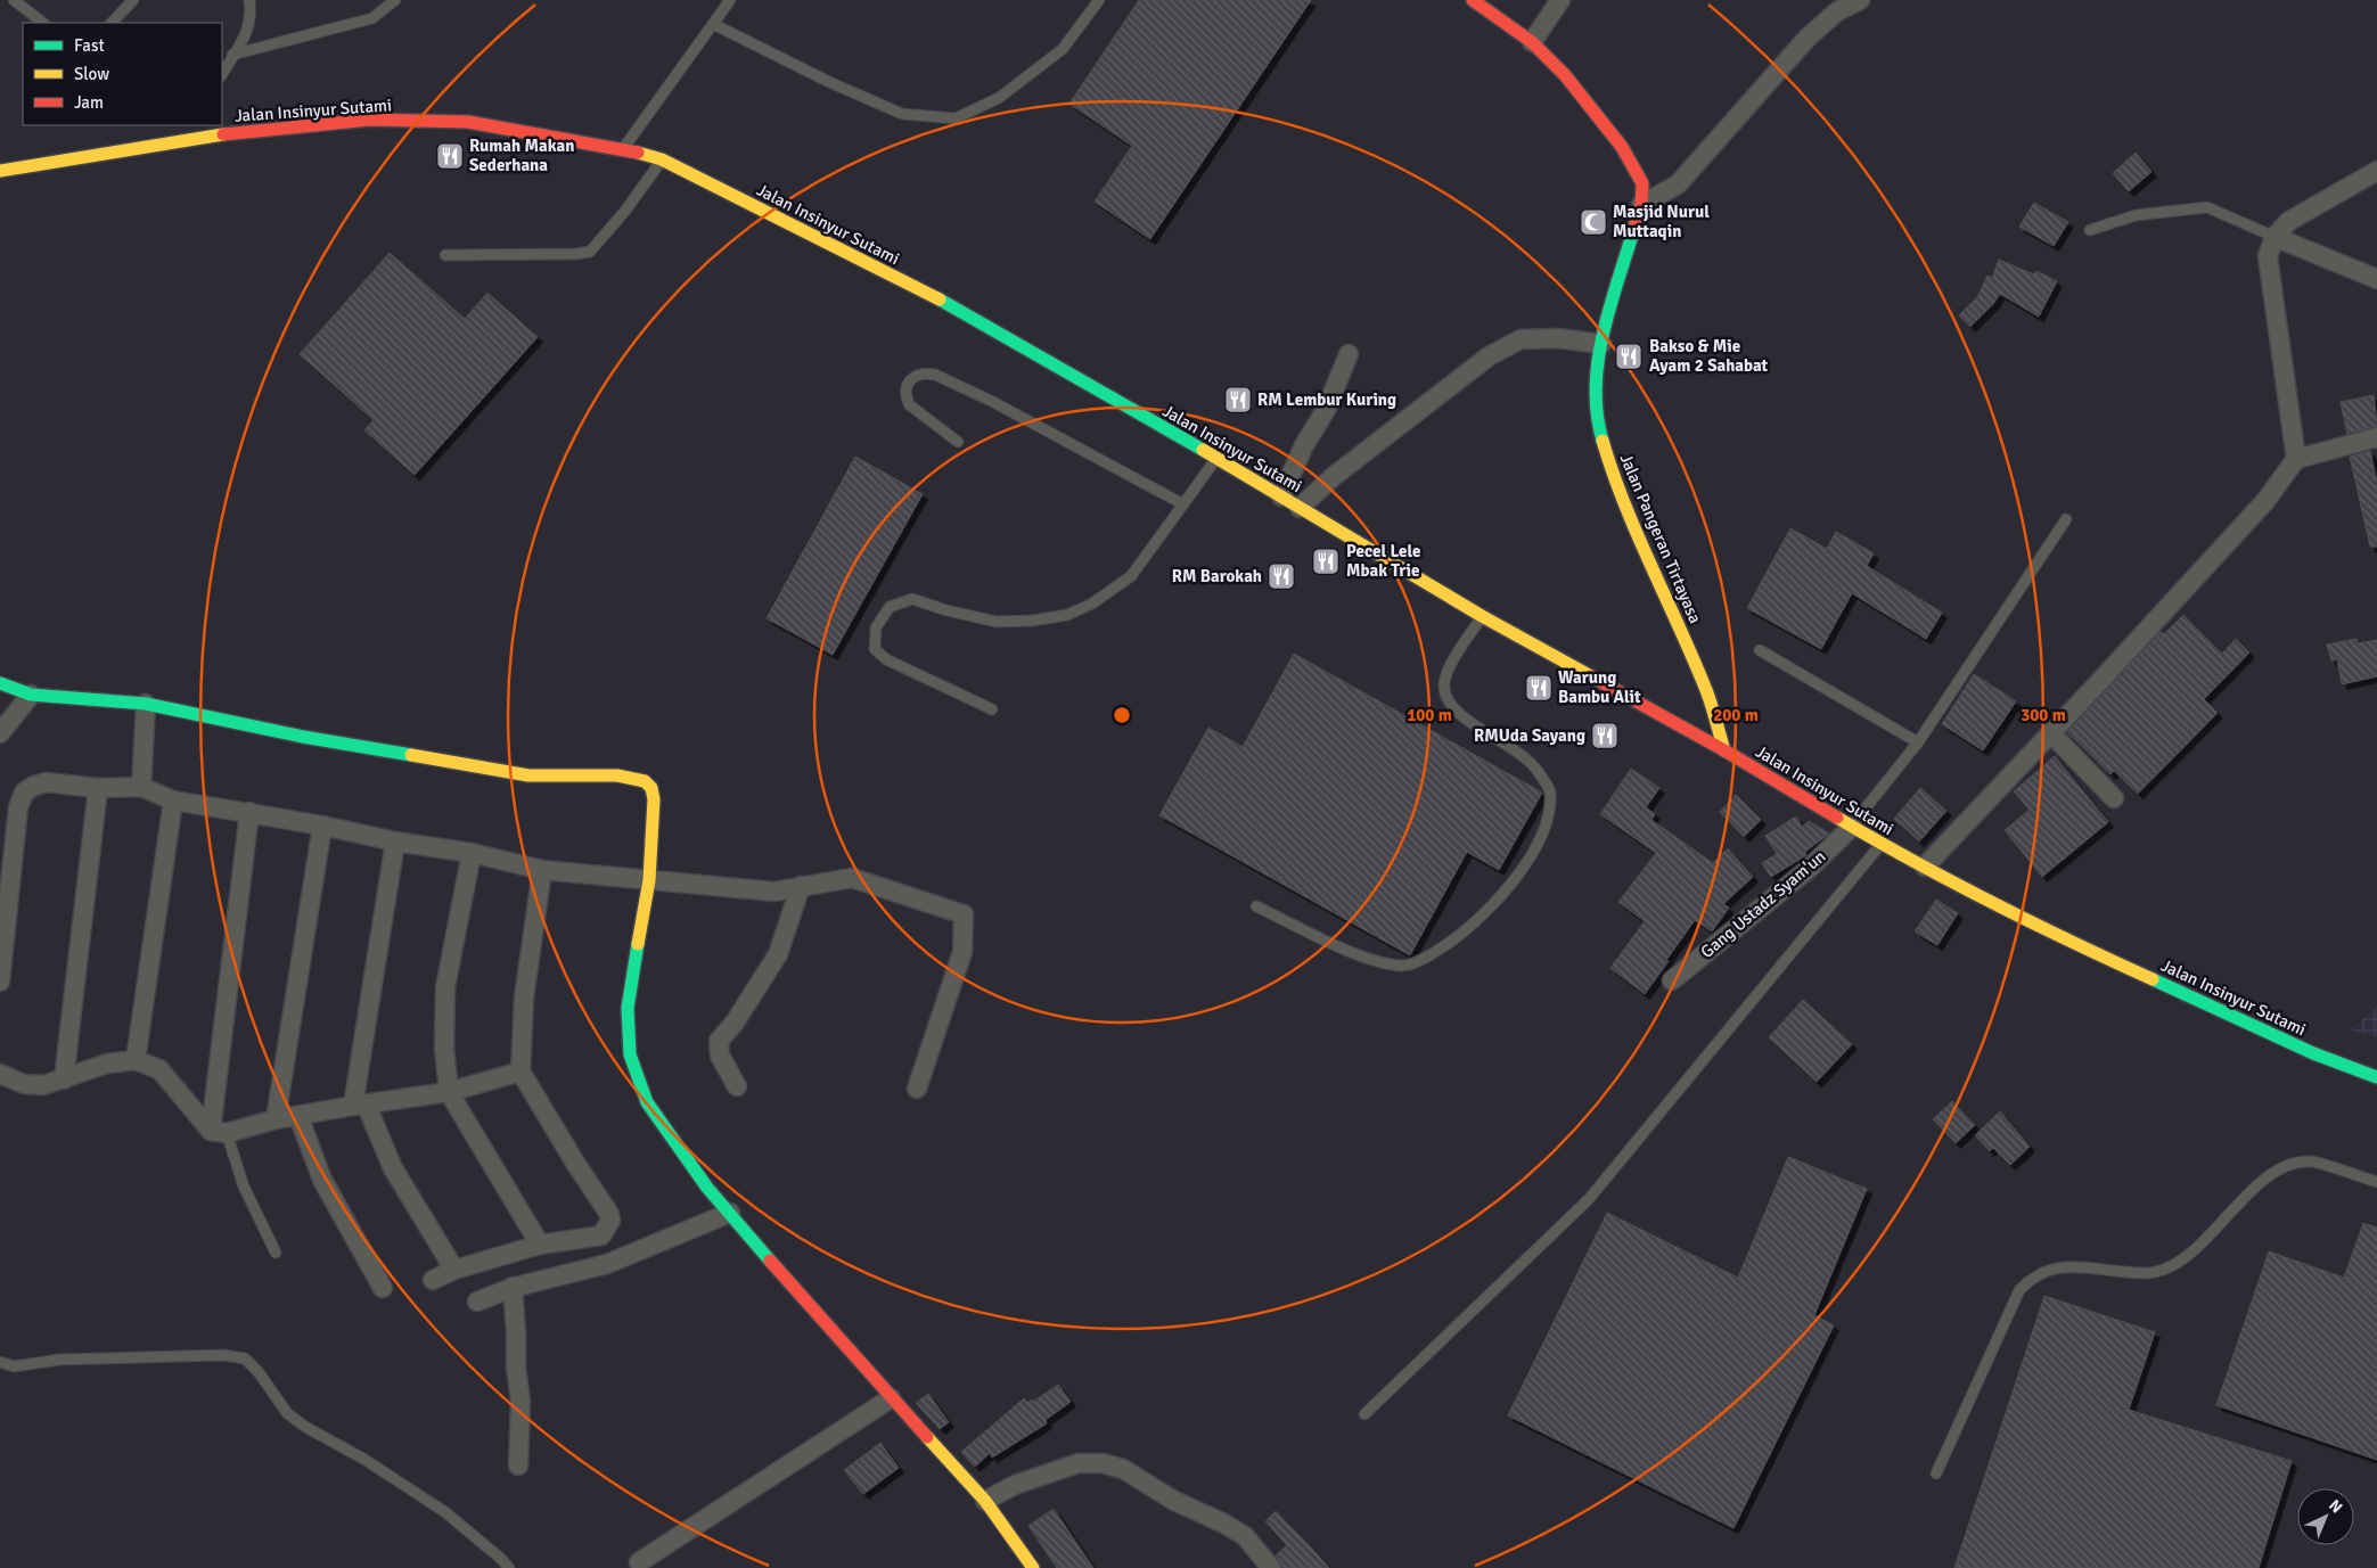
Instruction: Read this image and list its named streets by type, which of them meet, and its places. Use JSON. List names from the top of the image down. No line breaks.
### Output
{"streets":{"main road":["Jalan Insinyur Sutami","Jalan Pangeran Tirtayasa"],"street":["Gang Ustadz Syam'un"]},"crossings":[["Jalan Insinyur Sutami","Jalan Pangeran Tirtayasa"],["Jalan Insinyur Sutami","Gang Ustadz Syam'un"]],"places":{"restaurant":["Rumah Makan Sederhana","Bakso & Mie Ayam 2 Sahabat","RM Lembur Kuring","Pecel Lele Mbak Trie","RM Barokah","Warung Bambu Alit","RMUda Sayang"],"mosque":["Masjid Nurul Muttaqin"]},"legend":["Fast","Slow","Jam"],"north":"top right","rings":["100 m","200 m","300 m"]}
